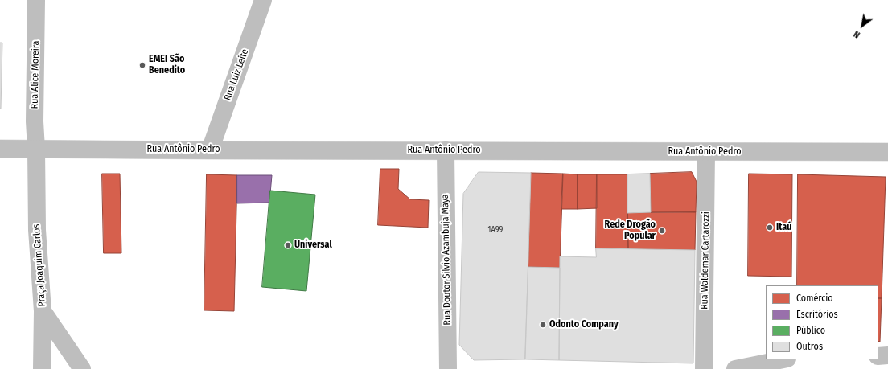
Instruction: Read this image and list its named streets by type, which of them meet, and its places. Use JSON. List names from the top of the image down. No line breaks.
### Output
{"streets":{"street":["Rua Alice Moreira","Rua Luiz Leite","Rua Antônio Pedro","Rua Doutor Silvio Azambuja Maya","Rua Waldemar Cartarozzi","Praça Joaquim Carlos"]},"crossings":[["Rua Alice Moreira","Rua Antônio Pedro"],["Rua Alice Moreira","Praça Joaquim Carlos"],["Rua Luiz Leite","Rua Antônio Pedro"],["Rua Antônio Pedro","Rua Doutor Silvio Azambuja Maya"],["Rua Antônio Pedro","Rua Waldemar Cartarozzi"],["Rua Antônio Pedro","Praça Joaquim Carlos"]],"places":["EMEI São Benedito","Itaú","Rede Drogão Popular","Universal","Odonto Company"],"house_numbers":["1A99"],"legend":["Comércio","Escritórios","Público","Outros"],"north":"bottom left"}
